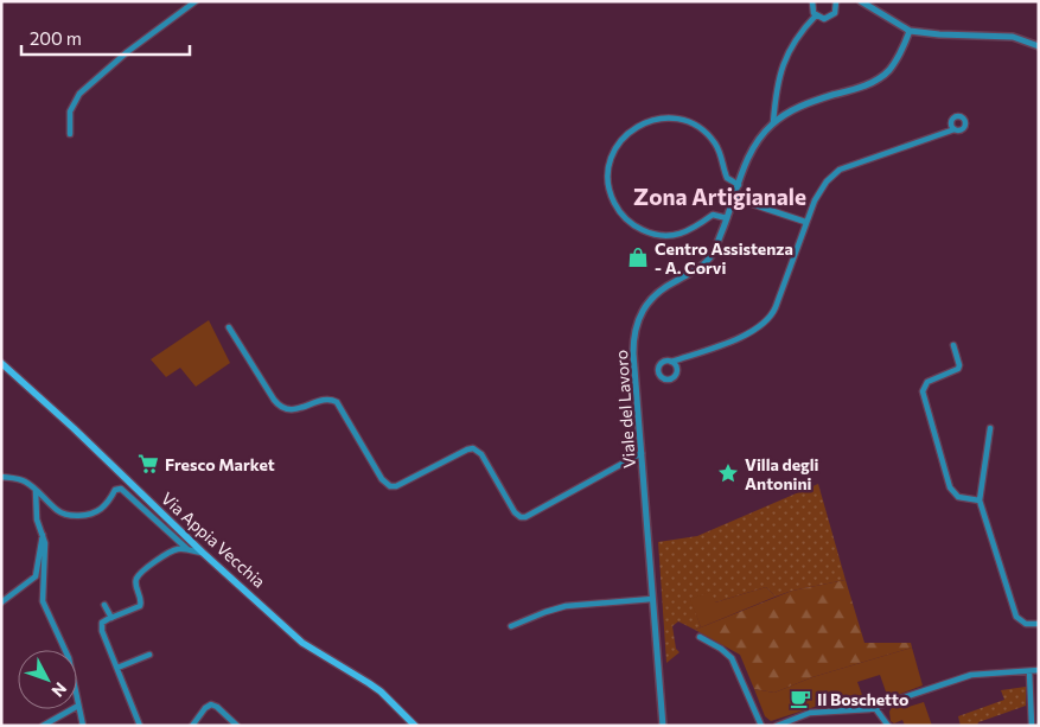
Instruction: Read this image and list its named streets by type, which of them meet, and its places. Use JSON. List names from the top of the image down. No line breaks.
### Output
{"streets":{"main road":["Via Appia Vecchia"],"street":["Viale del Lavoro"]},"districts":["Zona Artigianale"],"places":{"shop":["Centro Assistenza - A. Corvi"],"supermarket":["Fresco Market"],"place":["Villa degli Antonini"],"cafe":["Il Boschetto"]},"scale_bar":"200 m","north":"bottom right"}
